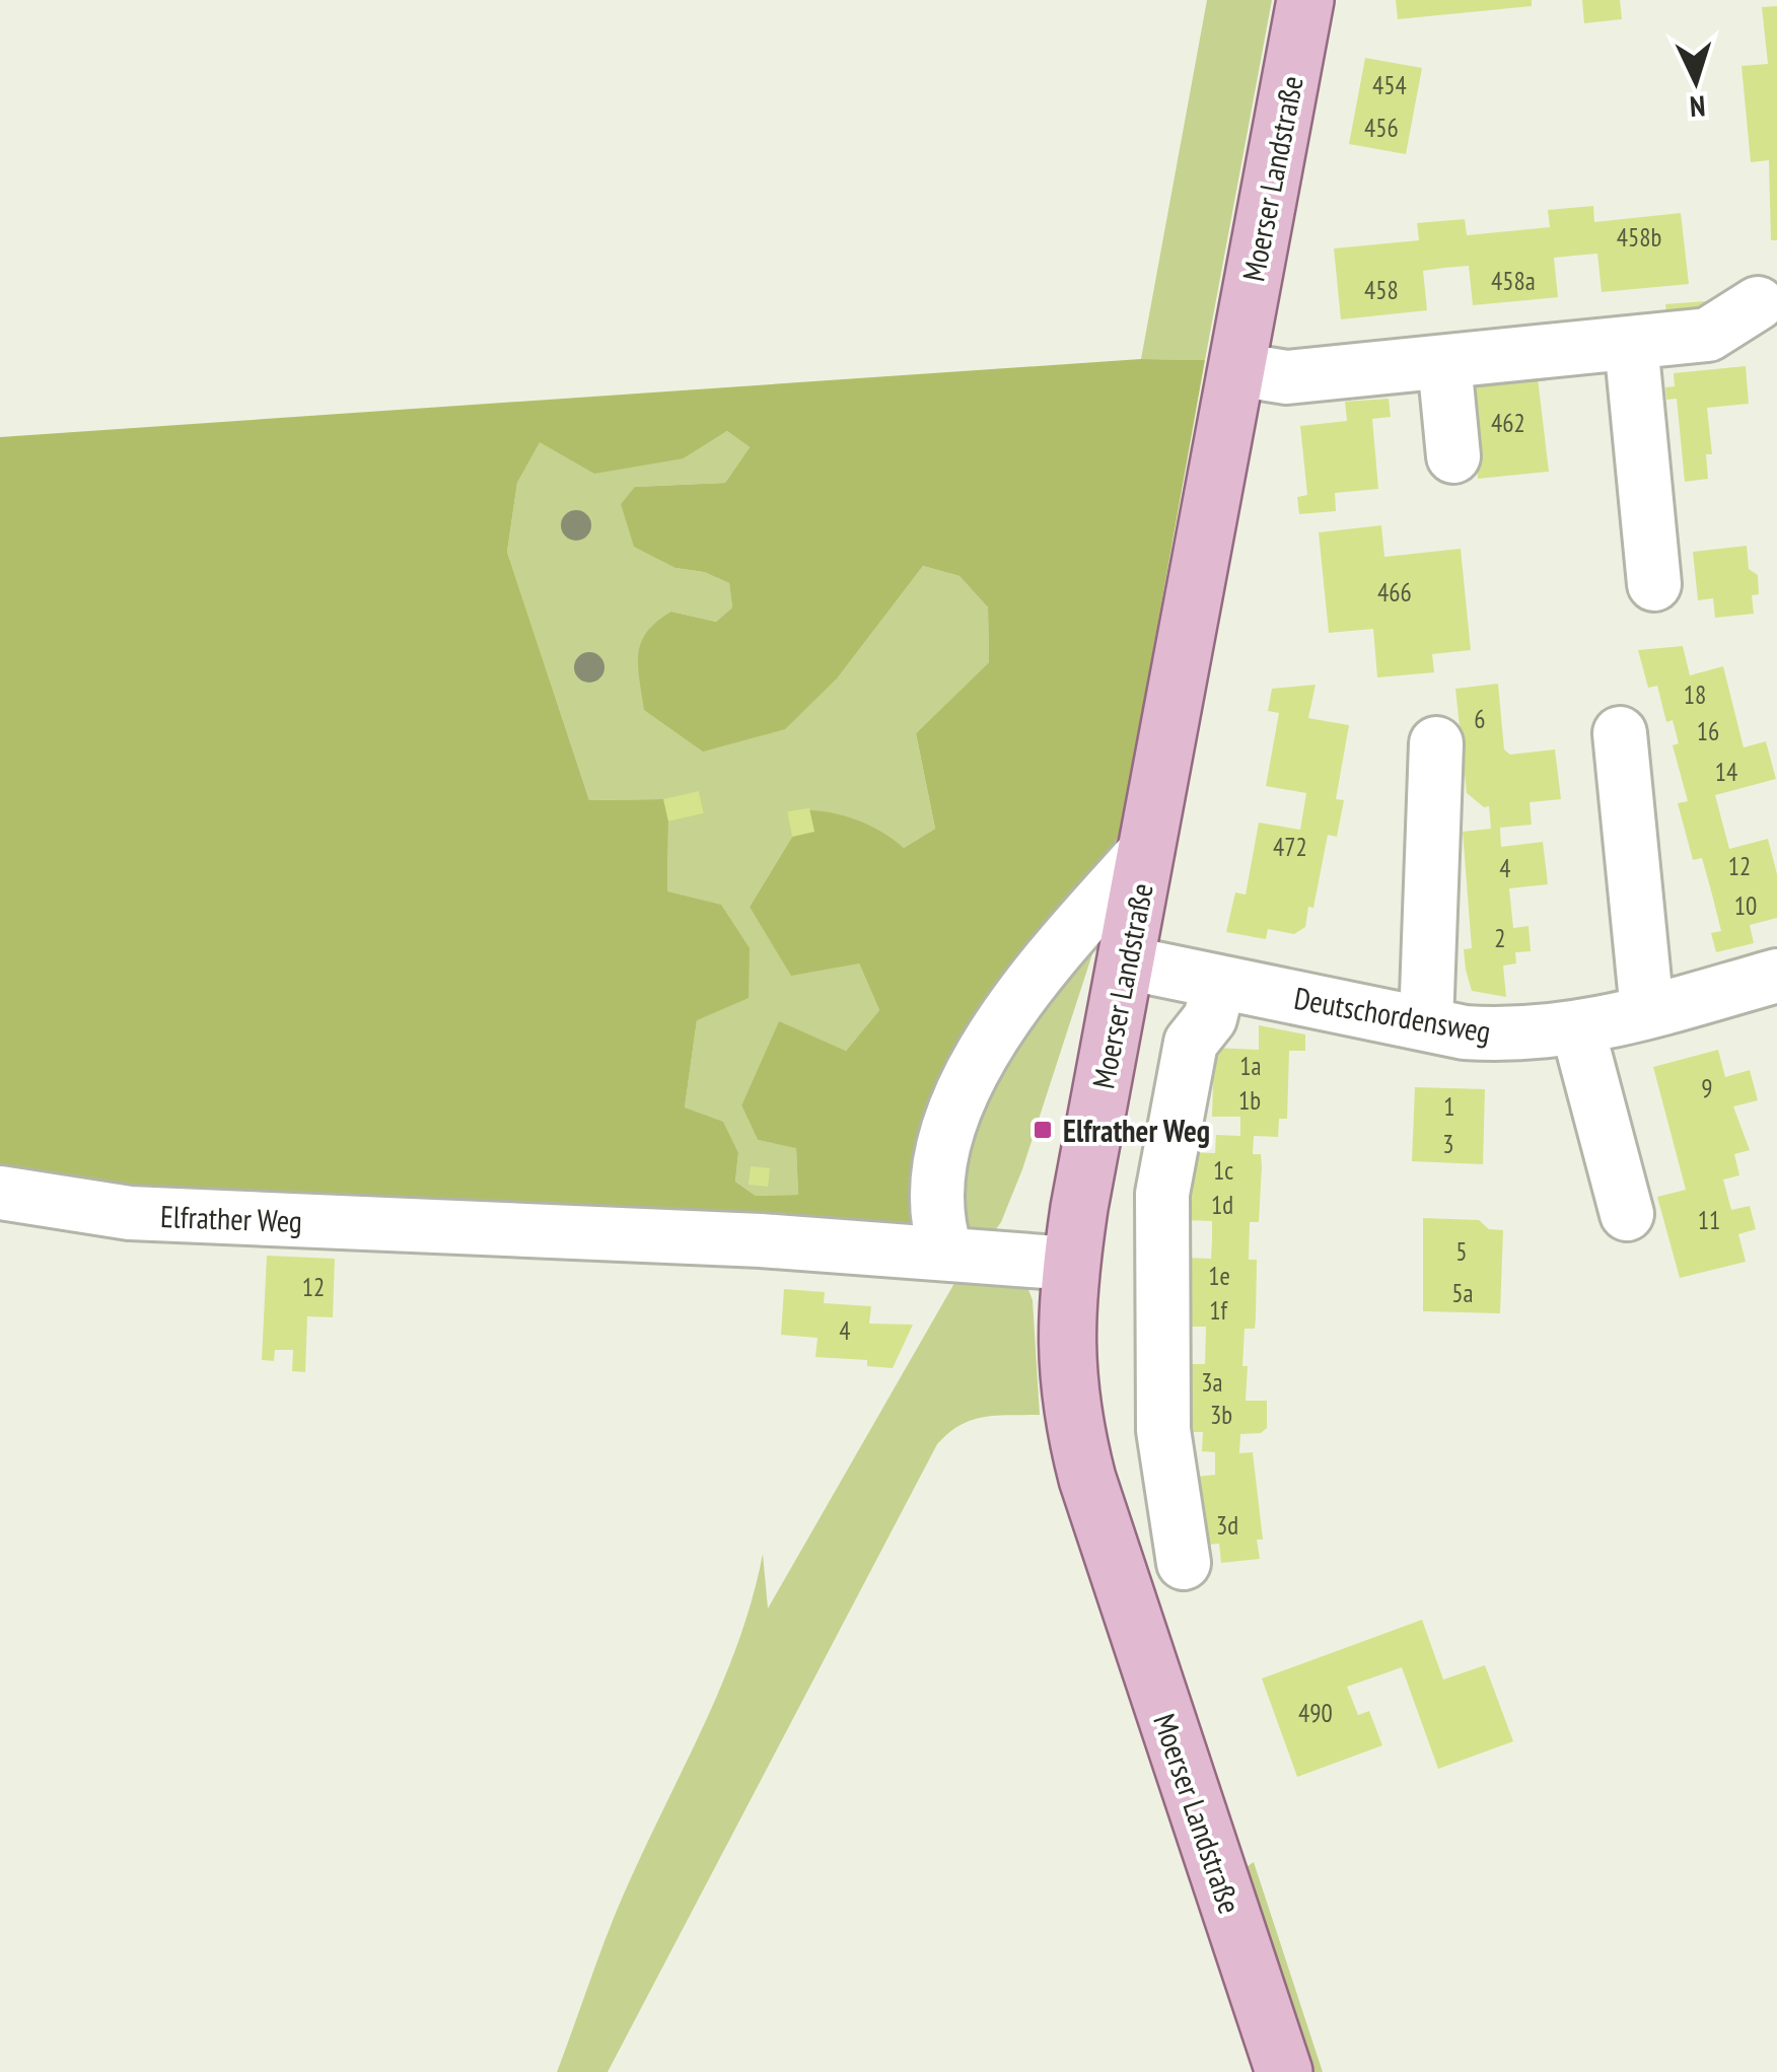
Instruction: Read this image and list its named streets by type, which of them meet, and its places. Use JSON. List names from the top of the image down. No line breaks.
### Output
{"streets":{"main road":["Moerser Landstraße"],"street":["Deutschordensweg","Elfrather Weg"]},"crossings":[["Moerser Landstraße","Deutschordensweg"],["Moerser Landstraße","Elfrather Weg"]],"places":{"transit":["Elfrather Weg"]},"house_numbers":["454","456","458b","458a","458","462","466","18","6","16","14","472","12","4","10","2","1a","9","1b","1","3","1c","1d","11","5","1e","12","5a","1f","4","3a","3b","3d","490"],"north":"bottom"}
